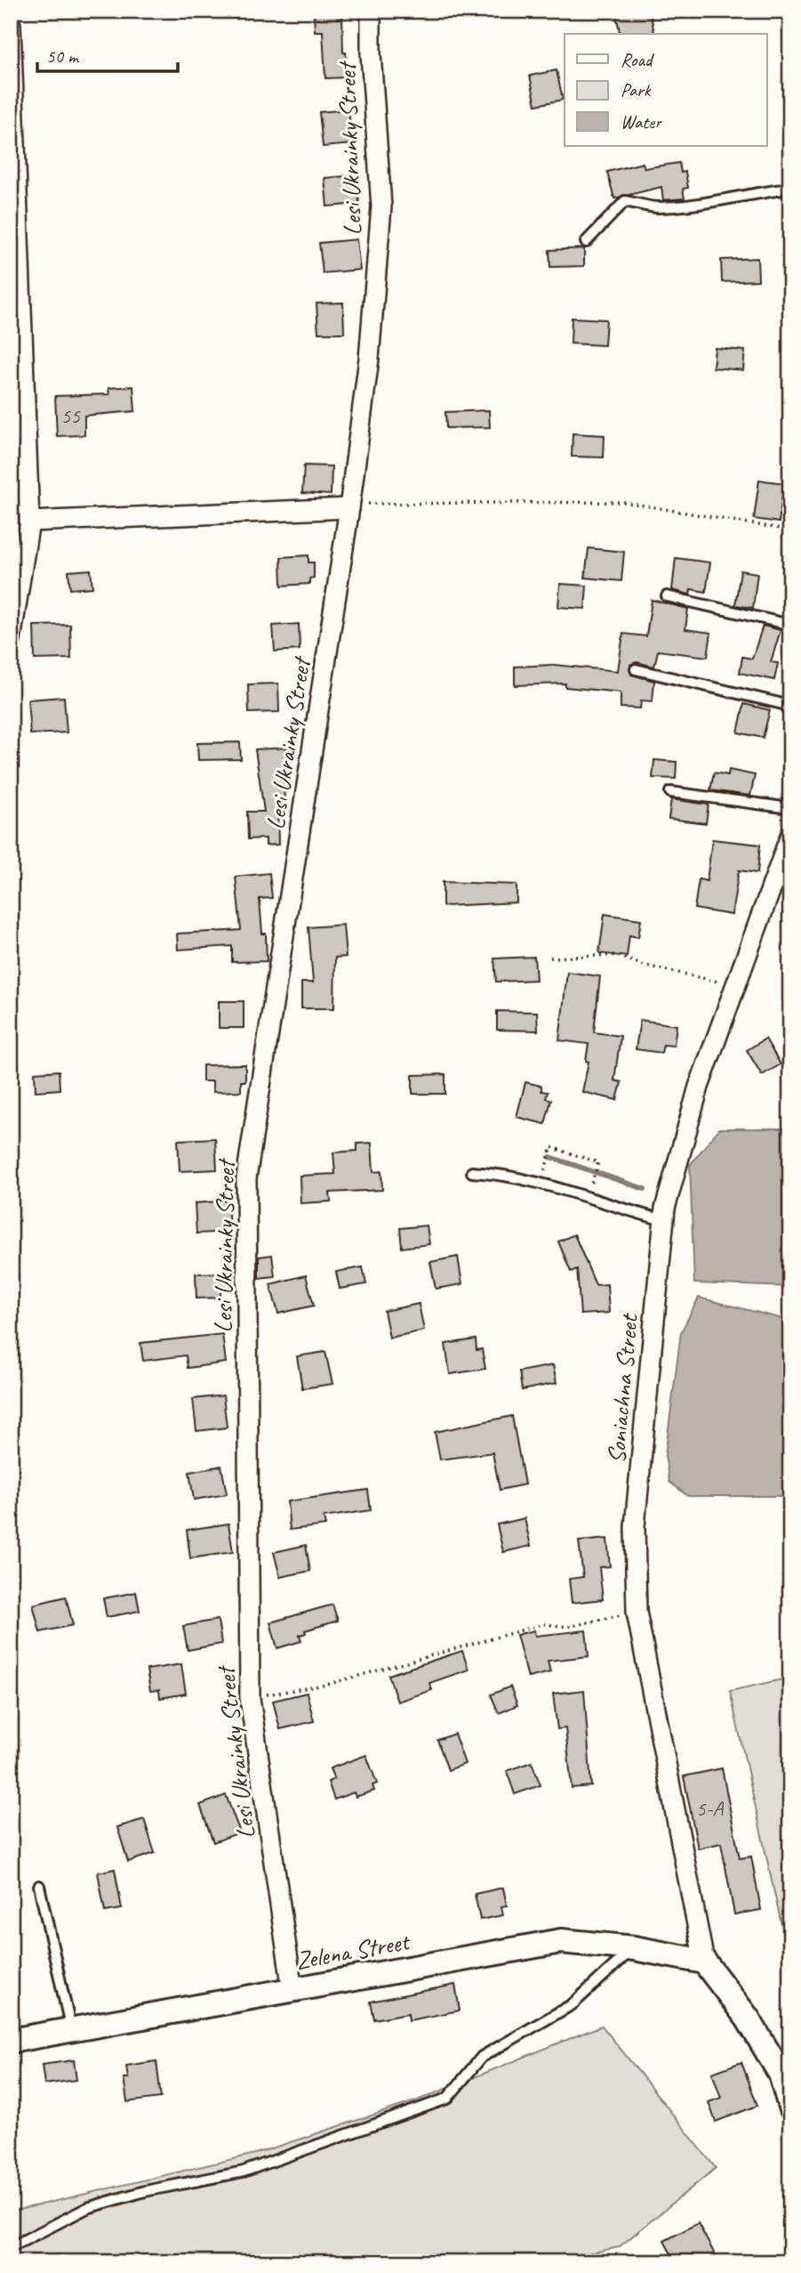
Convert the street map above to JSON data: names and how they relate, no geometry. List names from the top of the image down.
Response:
{
  "streets": {
    "street": ["Lesi Ukrainky Street", "Soniachna Street", "Zelena Street"]
  },
  "crossings": [
    ["Lesi Ukrainky Street", "Zelena Street"],
    ["Soniachna Street", "Zelena Street"]
  ],
  "house_numbers": ["55", "5-А"],
  "legend": ["Road", "Park", "Water"],
  "scale_bar": "50 m"
}
